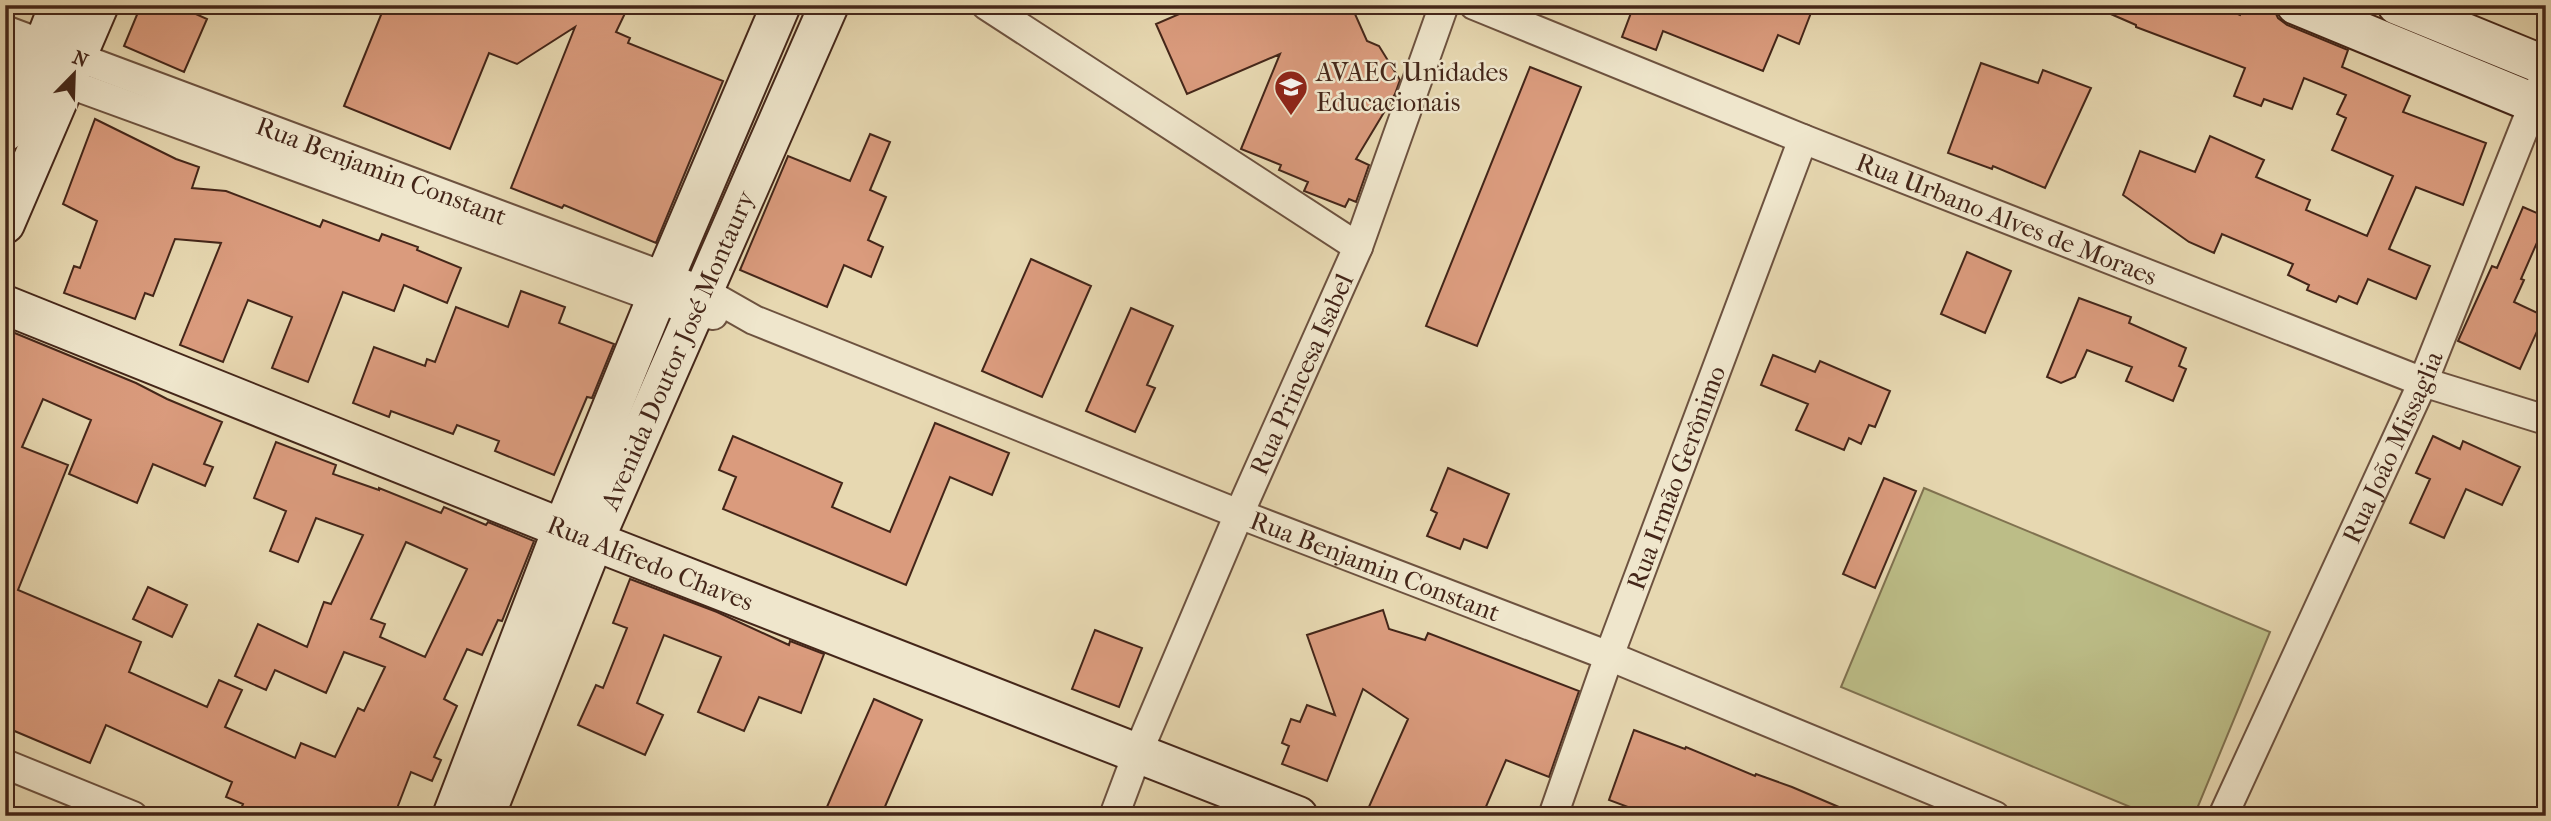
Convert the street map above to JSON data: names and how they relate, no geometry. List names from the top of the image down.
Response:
{
  "streets": {
    "street": [
      "Rua Benjamin Constant",
      "Rua Urbano Alves de Moraes",
      "Avenida Doutor José Montaury",
      "Rua Princesa Isabel",
      "Rua João Missaglia",
      "Rua Irmão Gerônimo",
      "Rua Alfredo Chaves"
    ]
  },
  "crossings": [
    ["Rua Benjamin Constant", "Avenida Doutor José Montaury"],
    ["Rua Benjamin Constant", "Rua Princesa Isabel"],
    ["Rua Benjamin Constant", "Rua Irmão Gerônimo"],
    ["Rua Urbano Alves de Moraes", "Rua João Missaglia"],
    ["Rua Urbano Alves de Moraes", "Rua Irmão Gerônimo"],
    ["Avenida Doutor José Montaury", "Rua Alfredo Chaves"],
    ["Rua Princesa Isabel", "Rua Alfredo Chaves"]
  ],
  "places": {
    "school or university": ["AVAEC Unidades Educacionais"]
  },
  "north": "top right"
}
